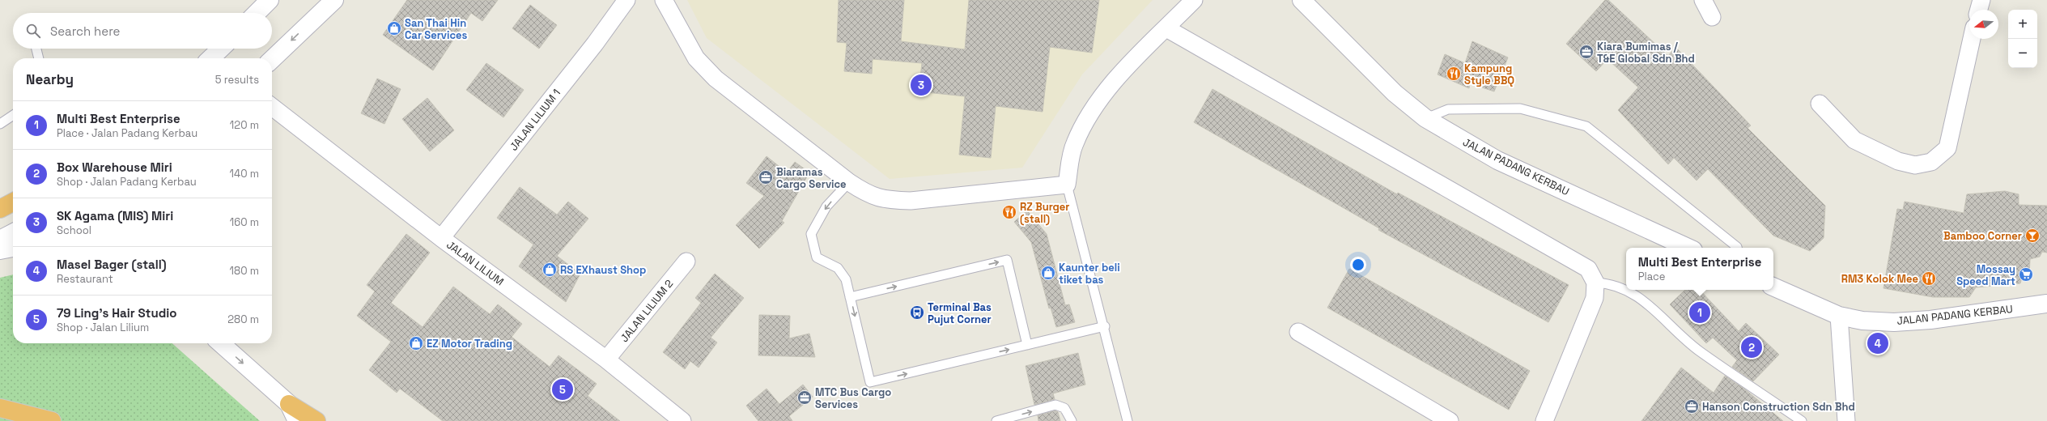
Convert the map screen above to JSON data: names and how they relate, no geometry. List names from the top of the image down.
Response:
{
  "streets": {
    "street": [
      "JALAN LILIUM 1",
      "JALAN PADANG KERBAU",
      "JALAN LILIUM",
      "JALAN LILIUM 2"
    ]
  },
  "crossings": [
    ["JALAN LILIUM 1", "JALAN LILIUM"],
    ["JALAN LILIUM", "JALAN LILIUM 2"]
  ],
  "places": {
    "shop": [
      "San Thai Hin Car Services",
      "RS EXhaust Shop",
      "Kaunter beli tiket bas",
      "EZ Motor Trading"
    ],
    "office": [
      "Kiara Bumimas / T&E Global Sdn Bhd",
      "Biaramas Cargo Service",
      "MTC Bus Cargo Services",
      "Hanson Construction Sdn Bhd"
    ],
    "restaurant": ["Kampung Style BBQ", "RZ Burger (stall)", "RM3 Kolok Mee"],
    "bar": ["Bamboo Corner"],
    "supermarket": ["Mossay Speed Mart"],
    "bus stop": ["Terminal Bas Pujut Corner"]
  },
  "north": "left",
  "page": {
    "map_buttons": ["+", "−"],
    "search": "Search here",
    "heading": ["Nearby", "5 results"],
    "pins": [
      "3",
      "1",
      "4",
      "2",
      "5"
    ],
    "list": [
      {
        "mark": "1",
        "name": "Multi Best Enterprise",
        "note": "Place · Jalan Padang Kerbau",
        "value": "120 m"
      },
      {
        "mark": "2",
        "name": "Box Warehouse Miri",
        "note": "Shop · Jalan Padang Kerbau",
        "value": "140 m"
      },
      {
        "mark": "3",
        "name": "SK Agama (MIS) Miri",
        "note": "School",
        "value": "160 m"
      },
      {
        "mark": "4",
        "name": "Masel Bager (stall)",
        "note": "Restaurant",
        "value": "180 m"
      },
      {
        "mark": "5",
        "name": "79 Ling’s Hair Studio",
        "note": "Shop · Jalan Lilium",
        "value": "280 m"
      }
    ],
    "popup": ["Multi Best Enterprise", "Place"]
  }
}
